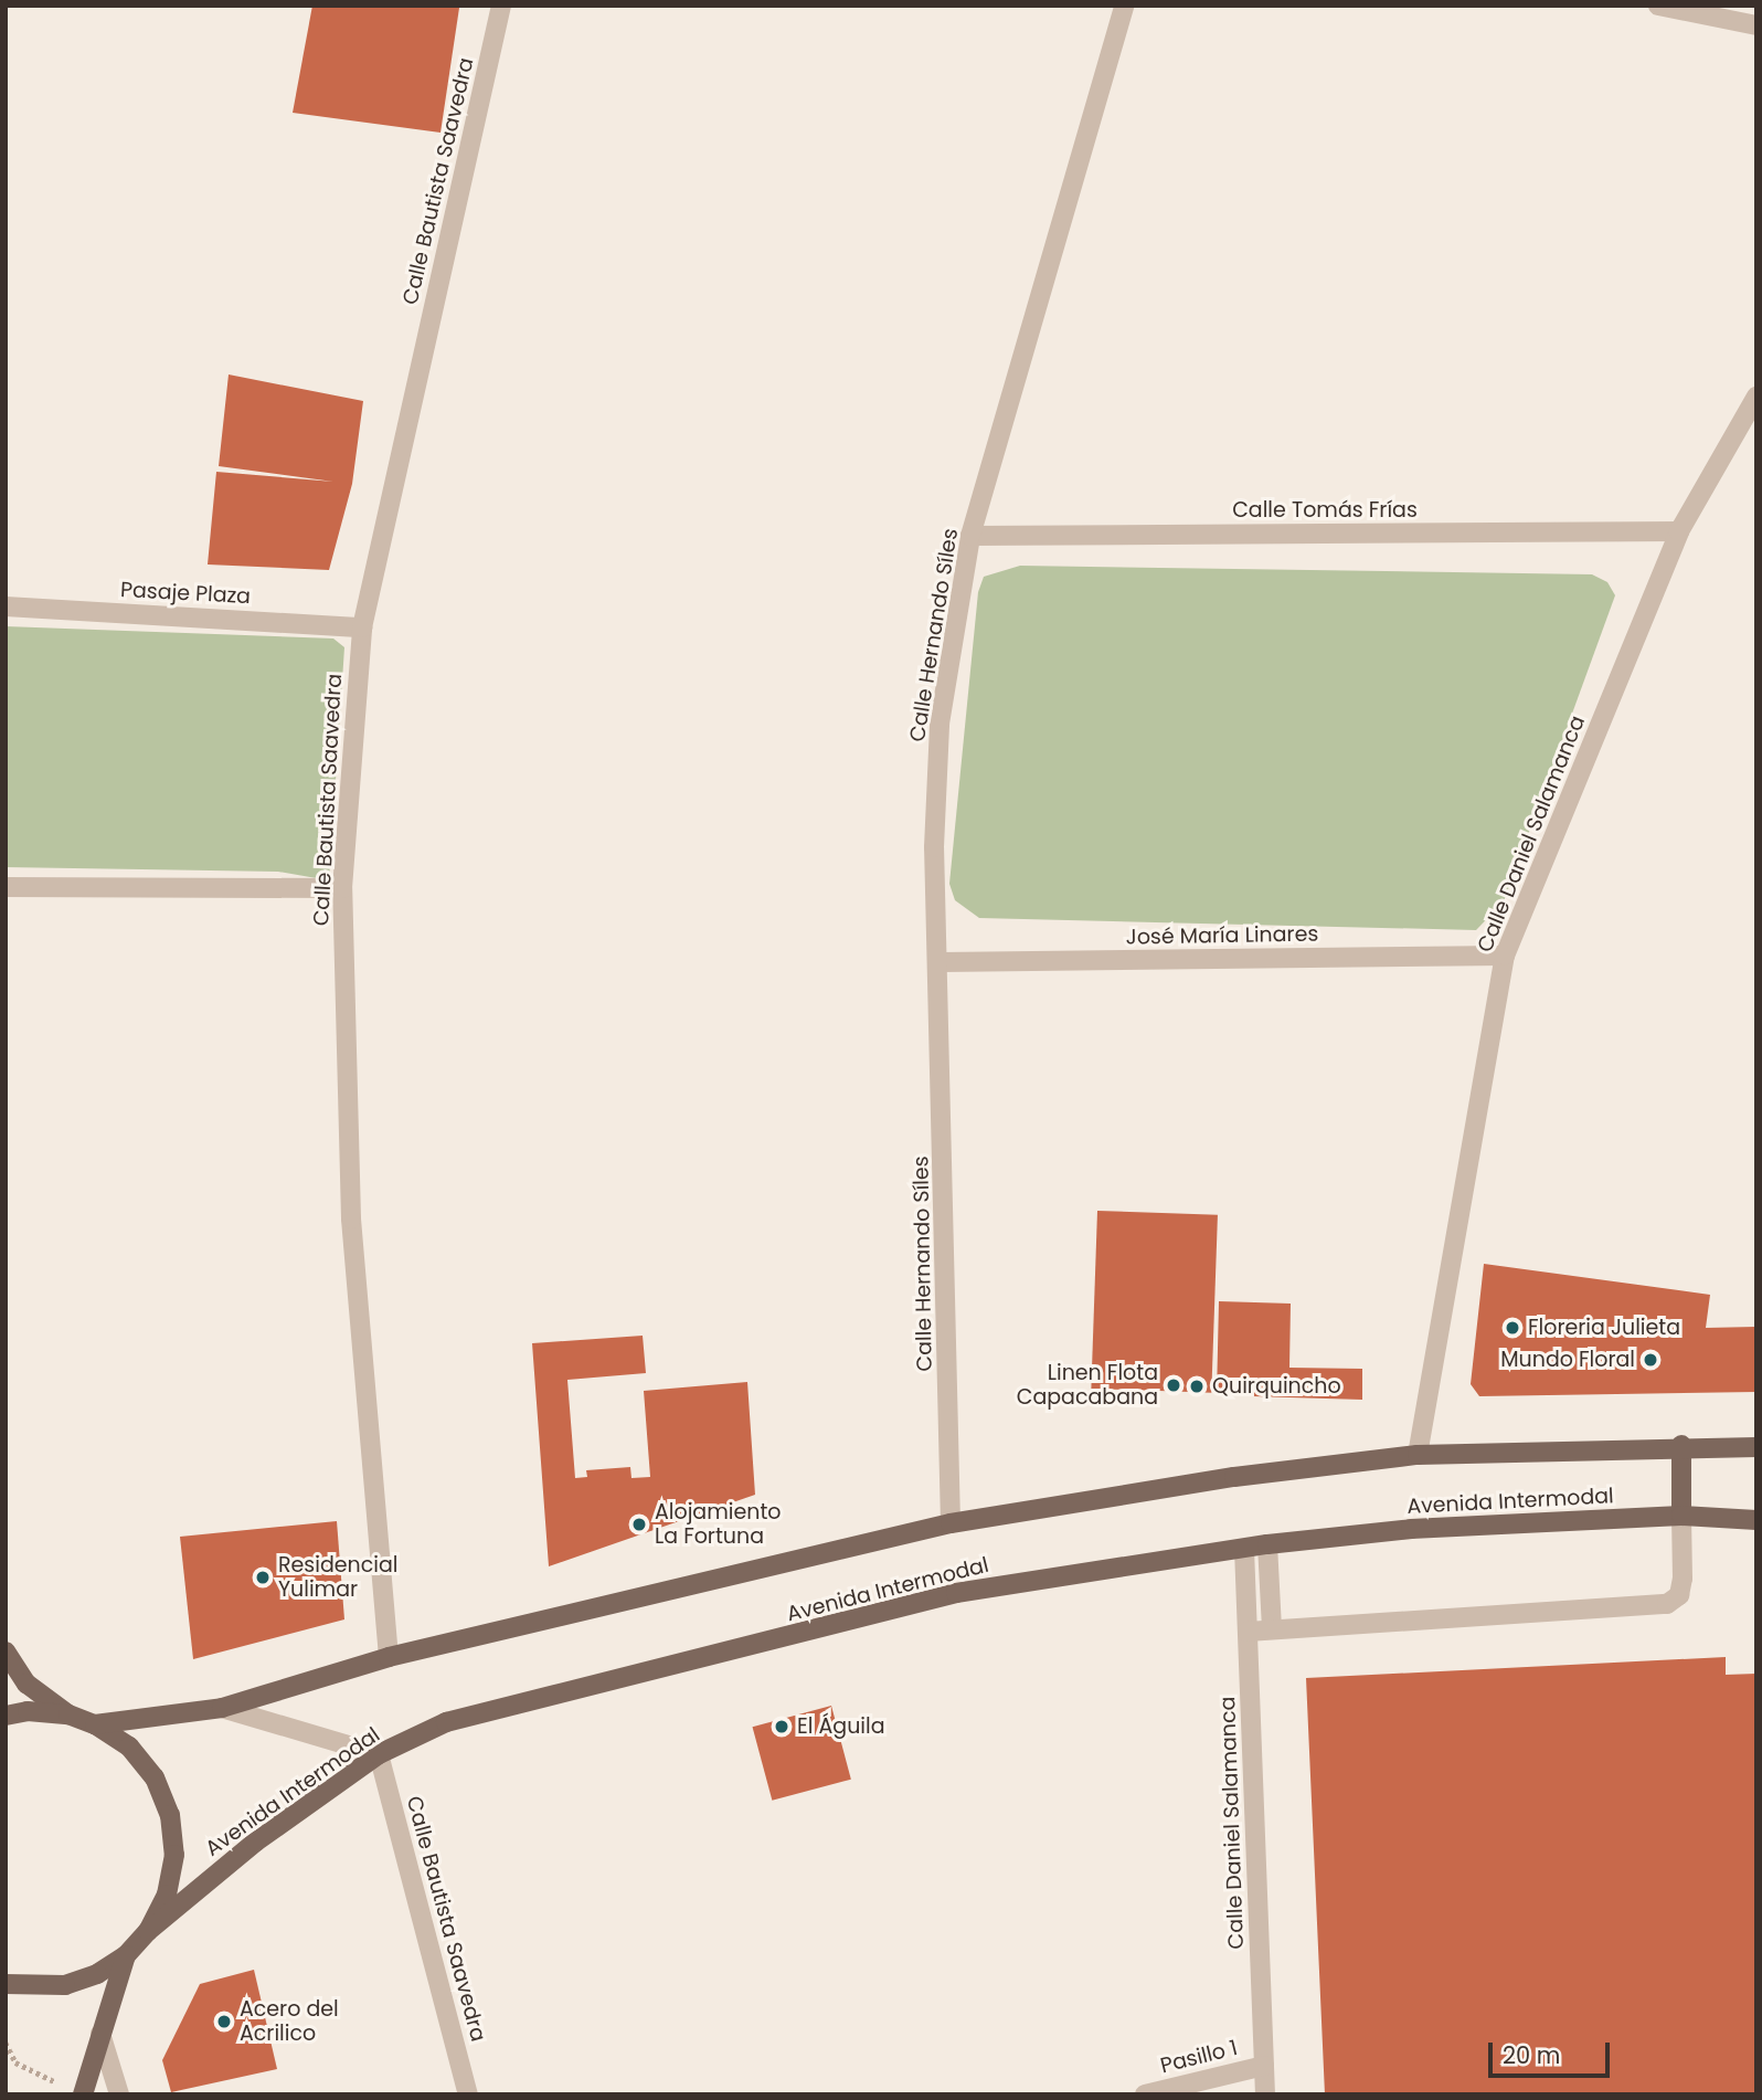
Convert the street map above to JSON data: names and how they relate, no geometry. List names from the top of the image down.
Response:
{
  "streets": {
    "main road": ["Avenida Intermodal"],
    "street": [
      "Calle Bautista Saavedra",
      "Calle Tomás Frías",
      "Pasaje Plaza",
      "Calle Hernando Síles",
      "Calle Daniel Salamanca",
      "José María Linares",
      "Pasillo 1"
    ]
  },
  "crossings": [
    ["Calle Bautista Saavedra", "Pasaje Plaza"],
    ["Calle Bautista Saavedra", "Avenida Intermodal"],
    ["Calle Tomás Frías", "Calle Hernando Síles"],
    ["Calle Tomás Frías", "Calle Daniel Salamanca"],
    ["Calle Hernando Síles", "José María Linares"],
    ["Calle Daniel Salamanca", "José María Linares"],
    ["Calle Daniel Salamanca", "Avenida Intermodal"],
    ["Calle Daniel Salamanca", "Pasillo 1"]
  ],
  "places": [
    "Floreria Julieta",
    "Mundo Floral",
    "Linen Flota Capacabana",
    "Quirquincho",
    "Alojamiento La Fortuna",
    "Residencial Yulimar",
    "El Águila",
    "Acero del Acrilico"
  ],
  "scale_bar": "20 m"
}
